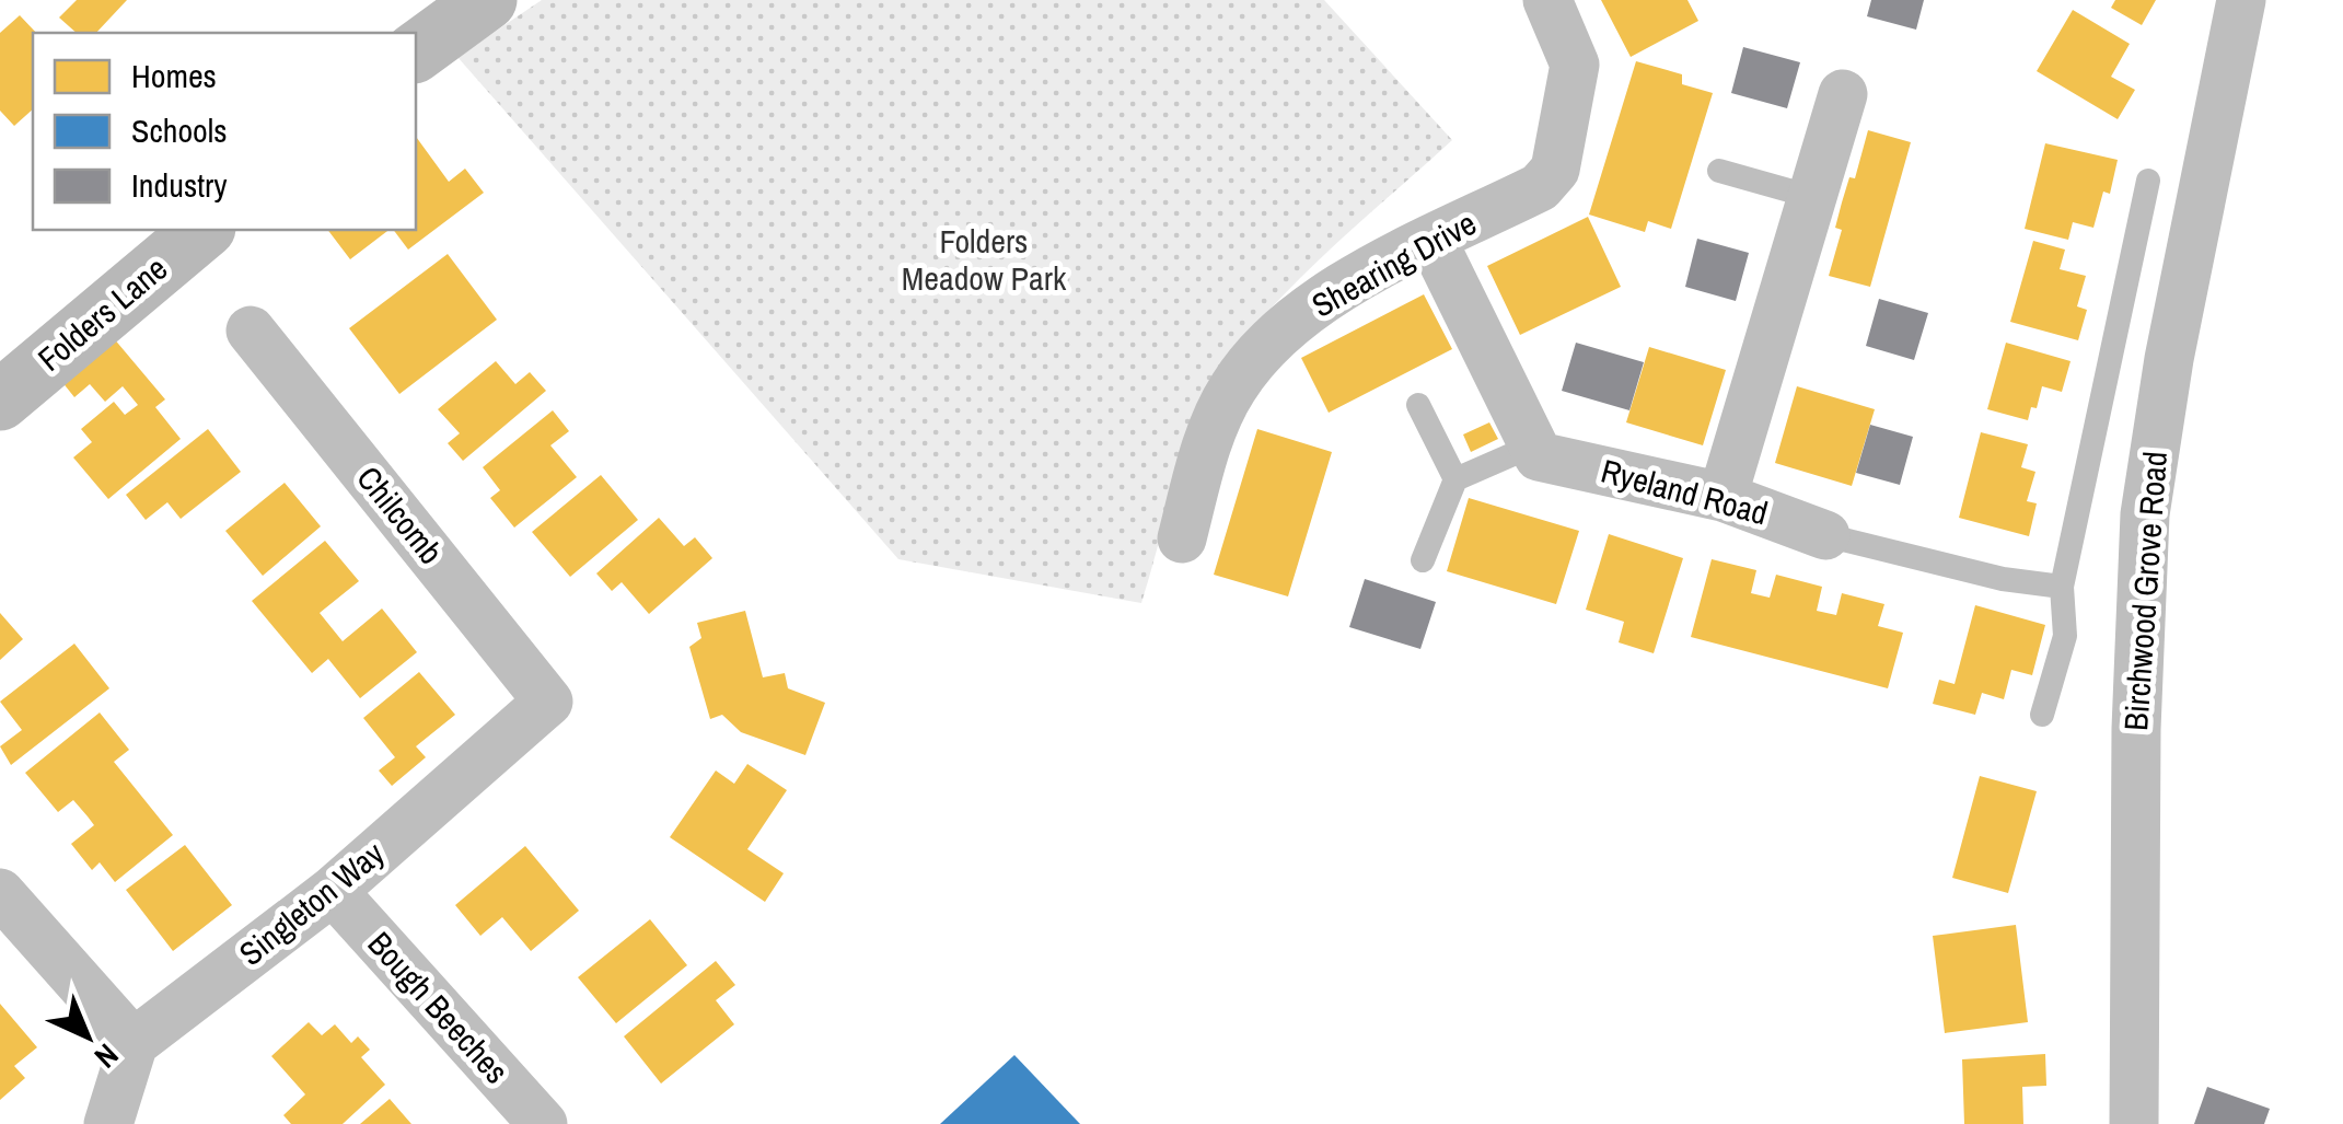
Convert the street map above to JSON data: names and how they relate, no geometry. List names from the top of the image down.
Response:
{
  "streets": {
    "main road": ["Folders Lane"],
    "street": [
      "Shearing Drive",
      "Ryeland Road",
      "Chilcomb",
      "Birchwood Grove Road",
      "Singleton Way",
      "Bough Beeches"
    ]
  },
  "crossings": [
    ["Chilcomb", "Singleton Way"],
    ["Singleton Way", "Bough Beeches"]
  ],
  "parks": ["Folders Meadow Park"],
  "legend": ["Homes", "Schools", "Industry"],
  "north": "bottom right"
}
